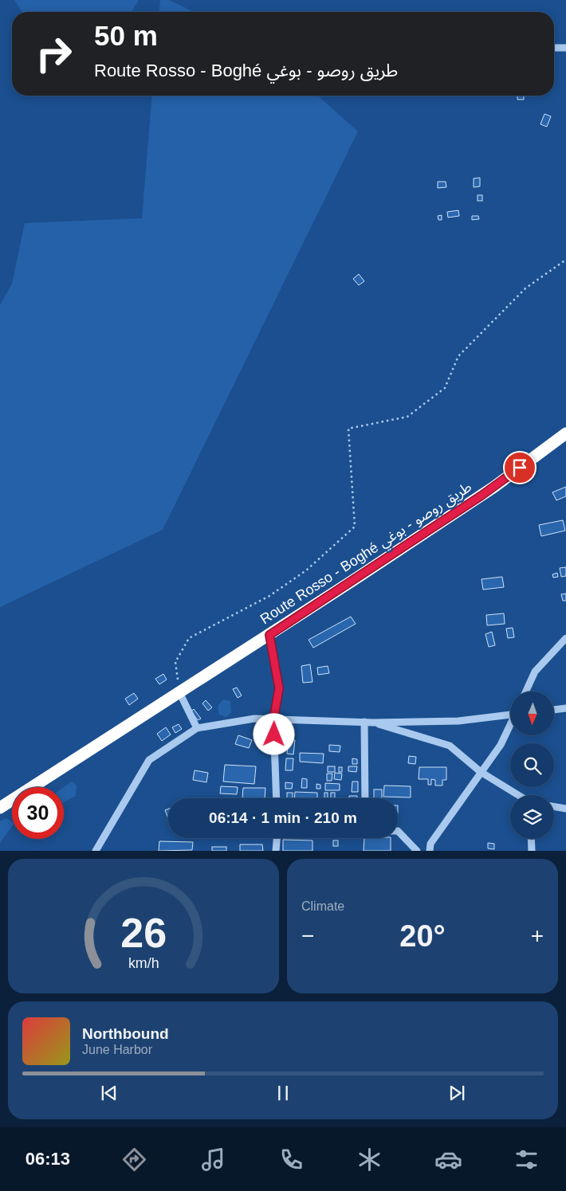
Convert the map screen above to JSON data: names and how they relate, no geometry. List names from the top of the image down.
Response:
{
  "streets": {
    "highway": ["Route Rosso - Boghé طريق روصو - بوغي"]
  },
  "north": "bottom",
  "page": {
    "turn": ["50 m", "Route Rosso - Boghé طريق روصو - بوغي"],
    "limit": "30",
    "trip": "06:14 · 1 min · 210 m",
    "tile": "Climate",
    "heat": ["−", "20°", "+"],
    "song": ["Northbound", "June Harbor"],
    "tabs": "06:13",
    "gauge": ["26", "km/h"]
  }
}
